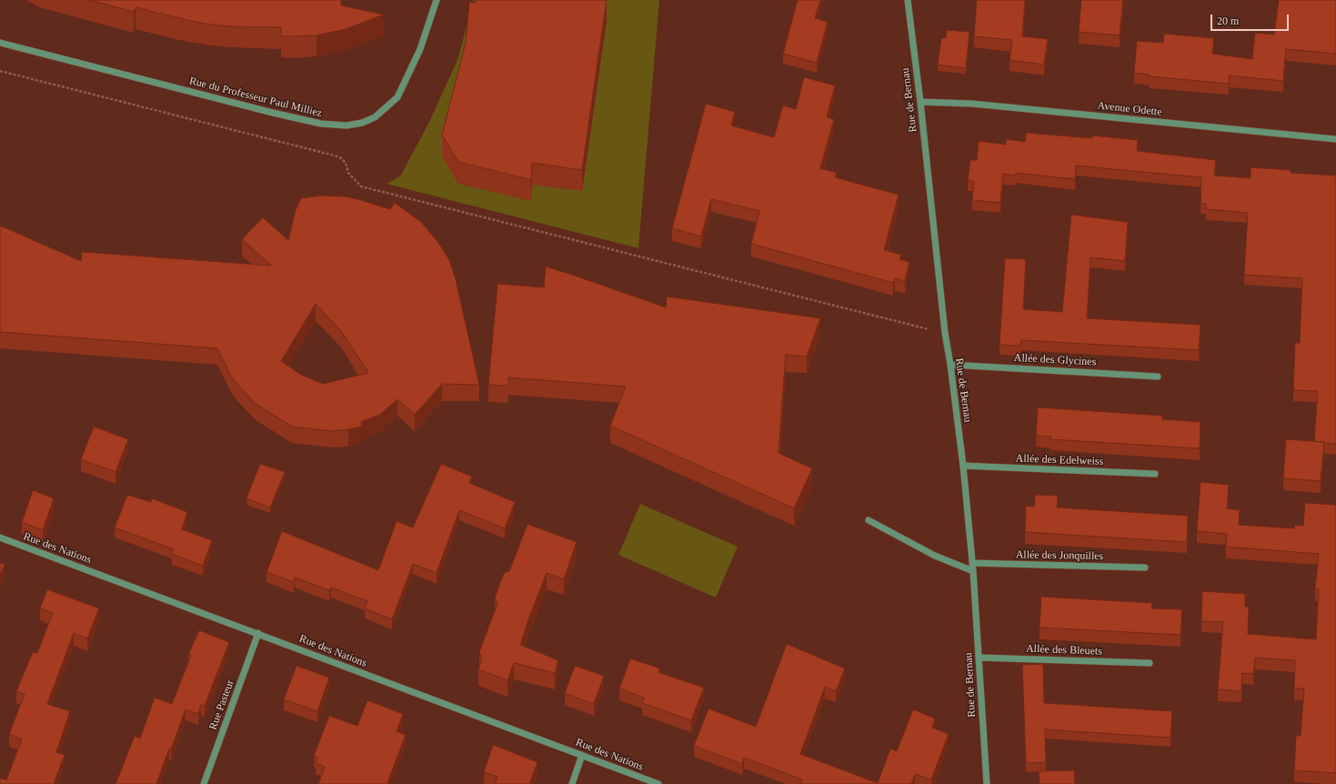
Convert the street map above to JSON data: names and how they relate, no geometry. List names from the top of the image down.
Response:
{
  "streets": {
    "street": [
      "Rue du Professeur Paul Milliez",
      "Rue de Bernau",
      "Avenue Odette",
      "Allée des Glycines",
      "Allée des Edelweiss",
      "Rue des Nations",
      "Allée des Jonquilles",
      "Allée des Bleuets",
      "Rue Pasteur"
    ]
  },
  "crossings": [
    ["Rue de Bernau", "Avenue Odette"],
    ["Rue de Bernau", "Allée des Glycines"],
    ["Rue de Bernau", "Allée des Edelweiss"],
    ["Rue de Bernau", "Allée des Jonquilles"],
    ["Rue de Bernau", "Allée des Bleuets"],
    ["Rue des Nations", "Rue Pasteur"]
  ],
  "scale_bar": "20 m"
}
